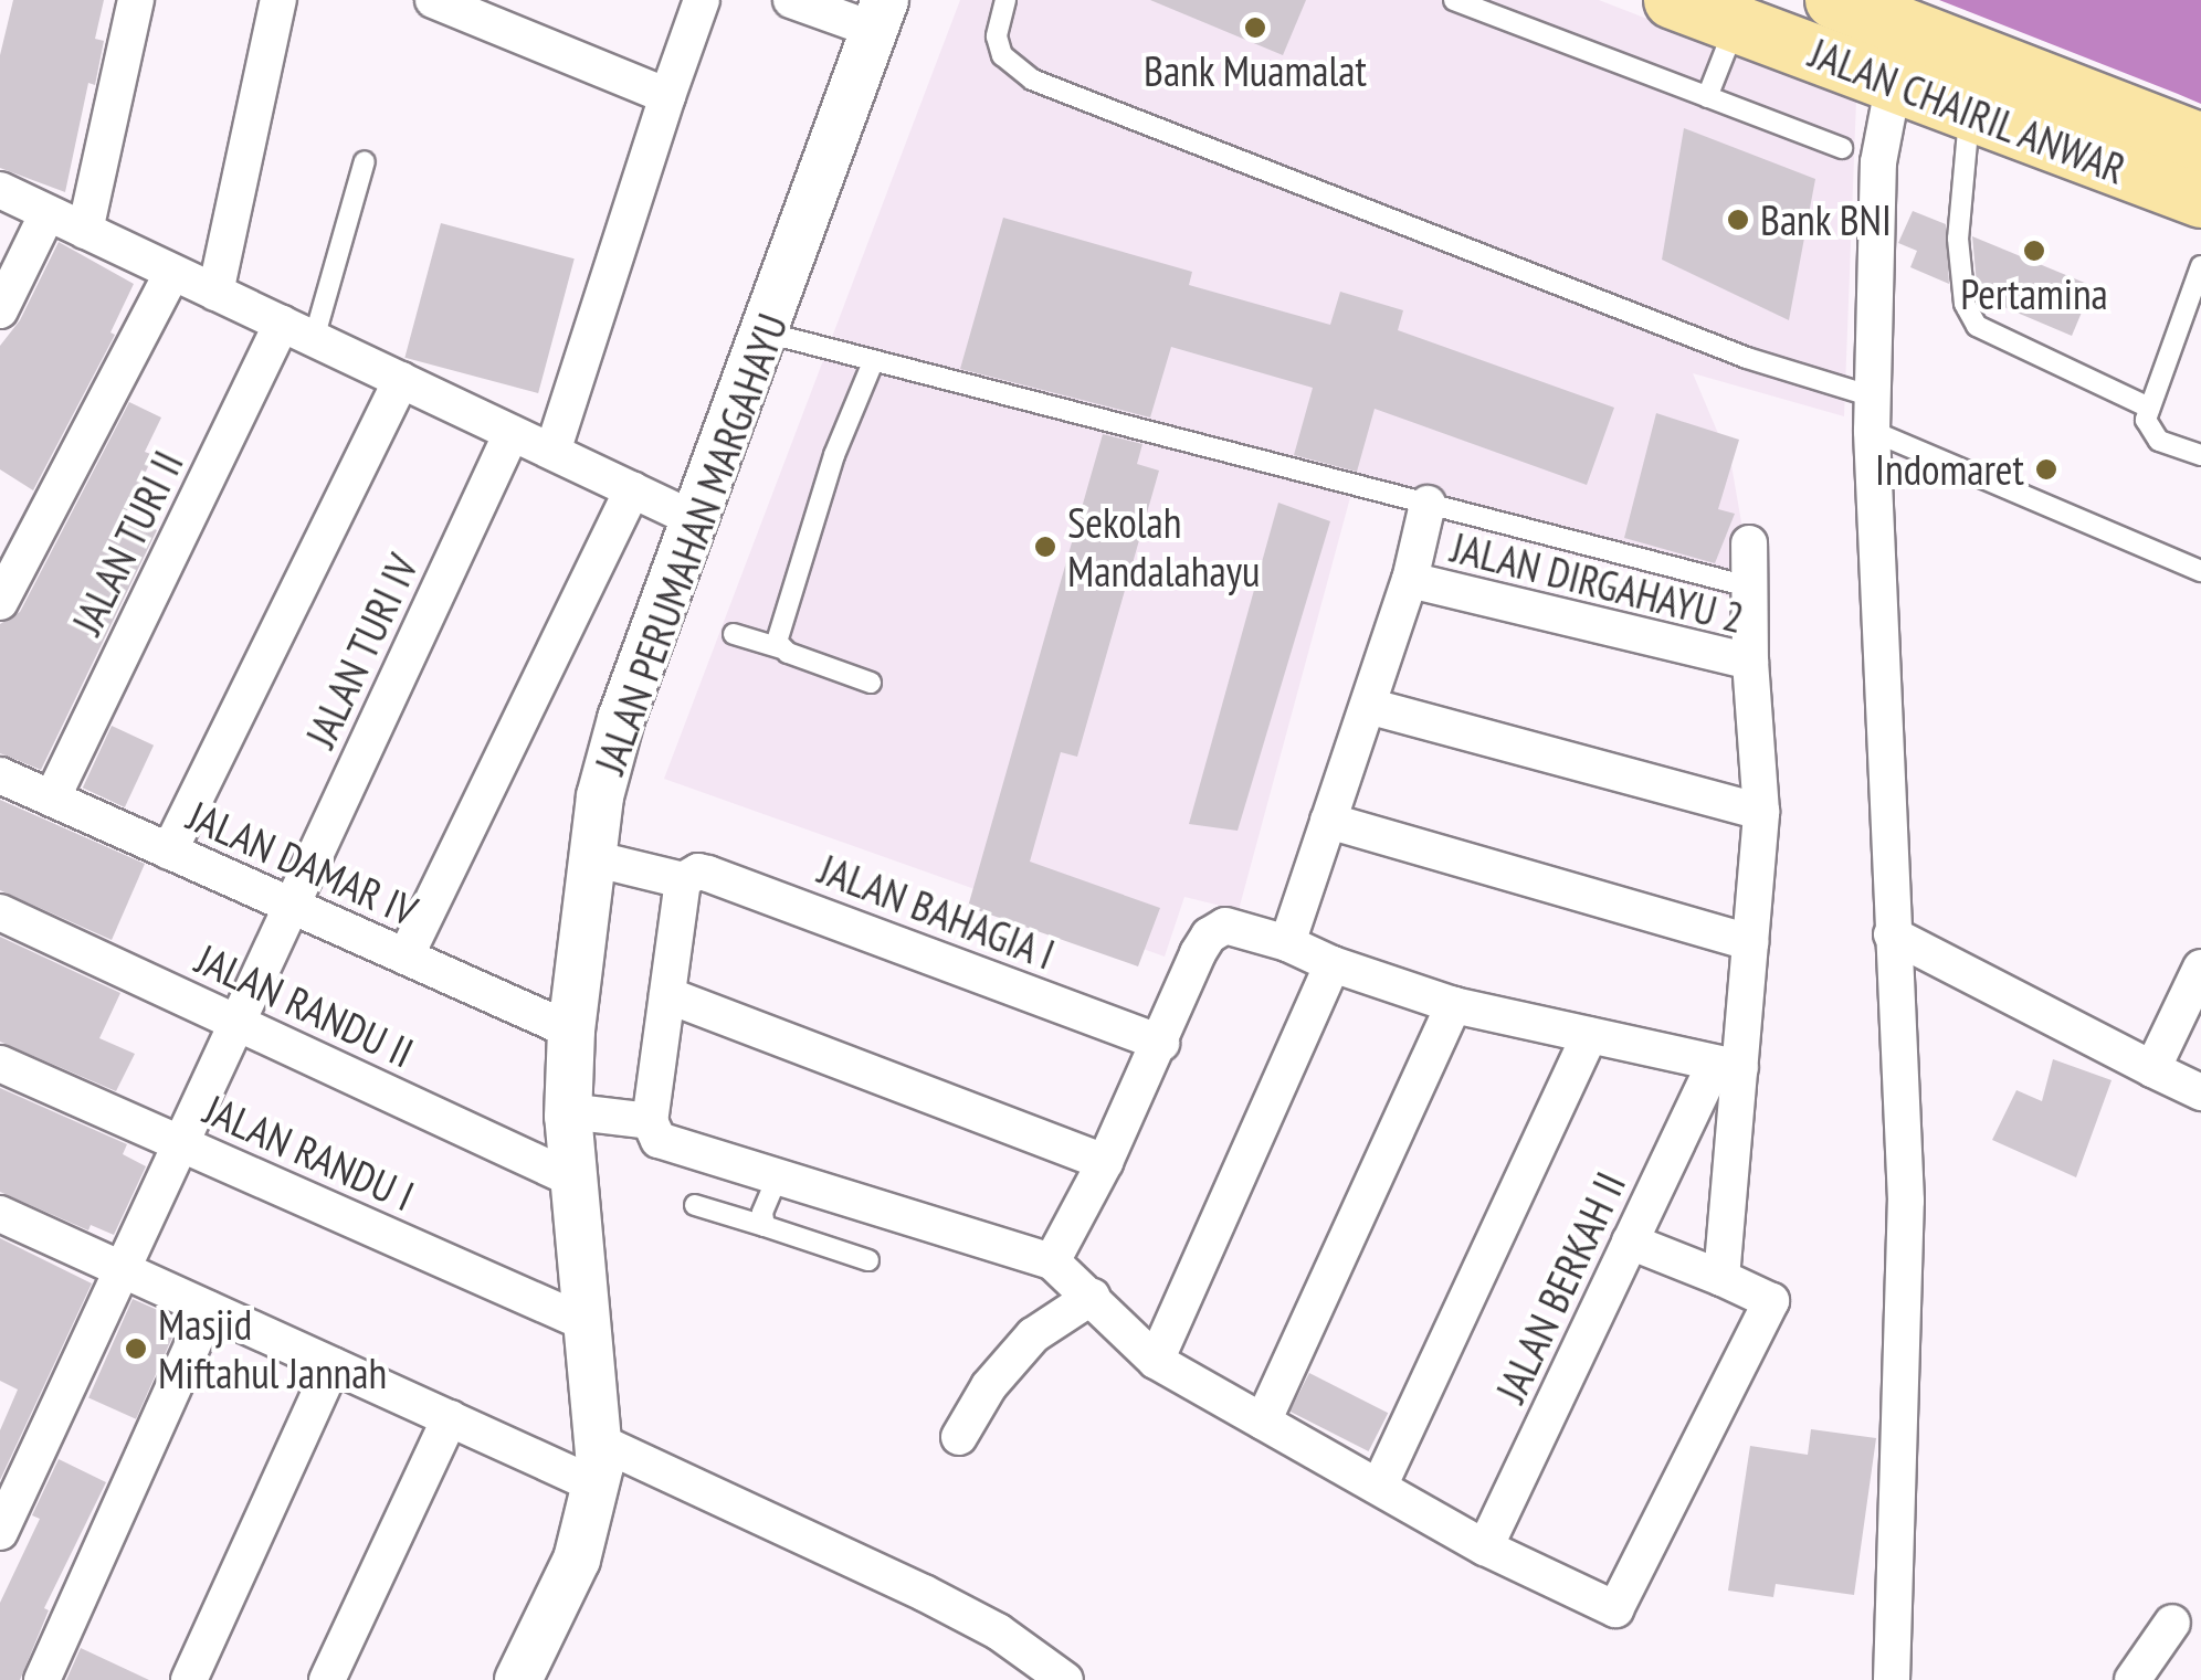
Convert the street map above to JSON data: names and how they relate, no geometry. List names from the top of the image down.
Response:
{
  "streets": {
    "main road": ["JALAN CHAIRIL ANWAR"],
    "street": [
      "JALAN TURI II",
      "JALAN PERUMAHAN MARGAHAYU",
      "JALAN DIRGAHAYU 2",
      "JALAN TURI IV",
      "JALAN DAMAR IV",
      "JALAN BAHAGIA I",
      "JALAN RANDU II",
      "JALAN RANDU I",
      "JALAN BERKAH II"
    ]
  },
  "crossings": [
    ["JALAN TURI II", "JALAN DAMAR IV"],
    ["JALAN PERUMAHAN MARGAHAYU", "JALAN DAMAR IV"],
    ["JALAN PERUMAHAN MARGAHAYU", "JALAN BAHAGIA I"],
    ["JALAN PERUMAHAN MARGAHAYU", "JALAN RANDU II"],
    ["JALAN PERUMAHAN MARGAHAYU", "JALAN RANDU I"],
    ["JALAN DIRGAHAYU 2", "JALAN BERKAH II"],
    ["JALAN TURI IV", "JALAN DAMAR IV"],
    ["JALAN TURI IV", "JALAN RANDU II"],
    ["JALAN TURI IV", "JALAN RANDU I"]
  ],
  "places": [
    "Bank Muamalat",
    "Bank BNI",
    "Pertamina",
    "Indomaret",
    "Sekolah Mandalahayu",
    "Masjid Miftahul Jannah"
  ]
}
